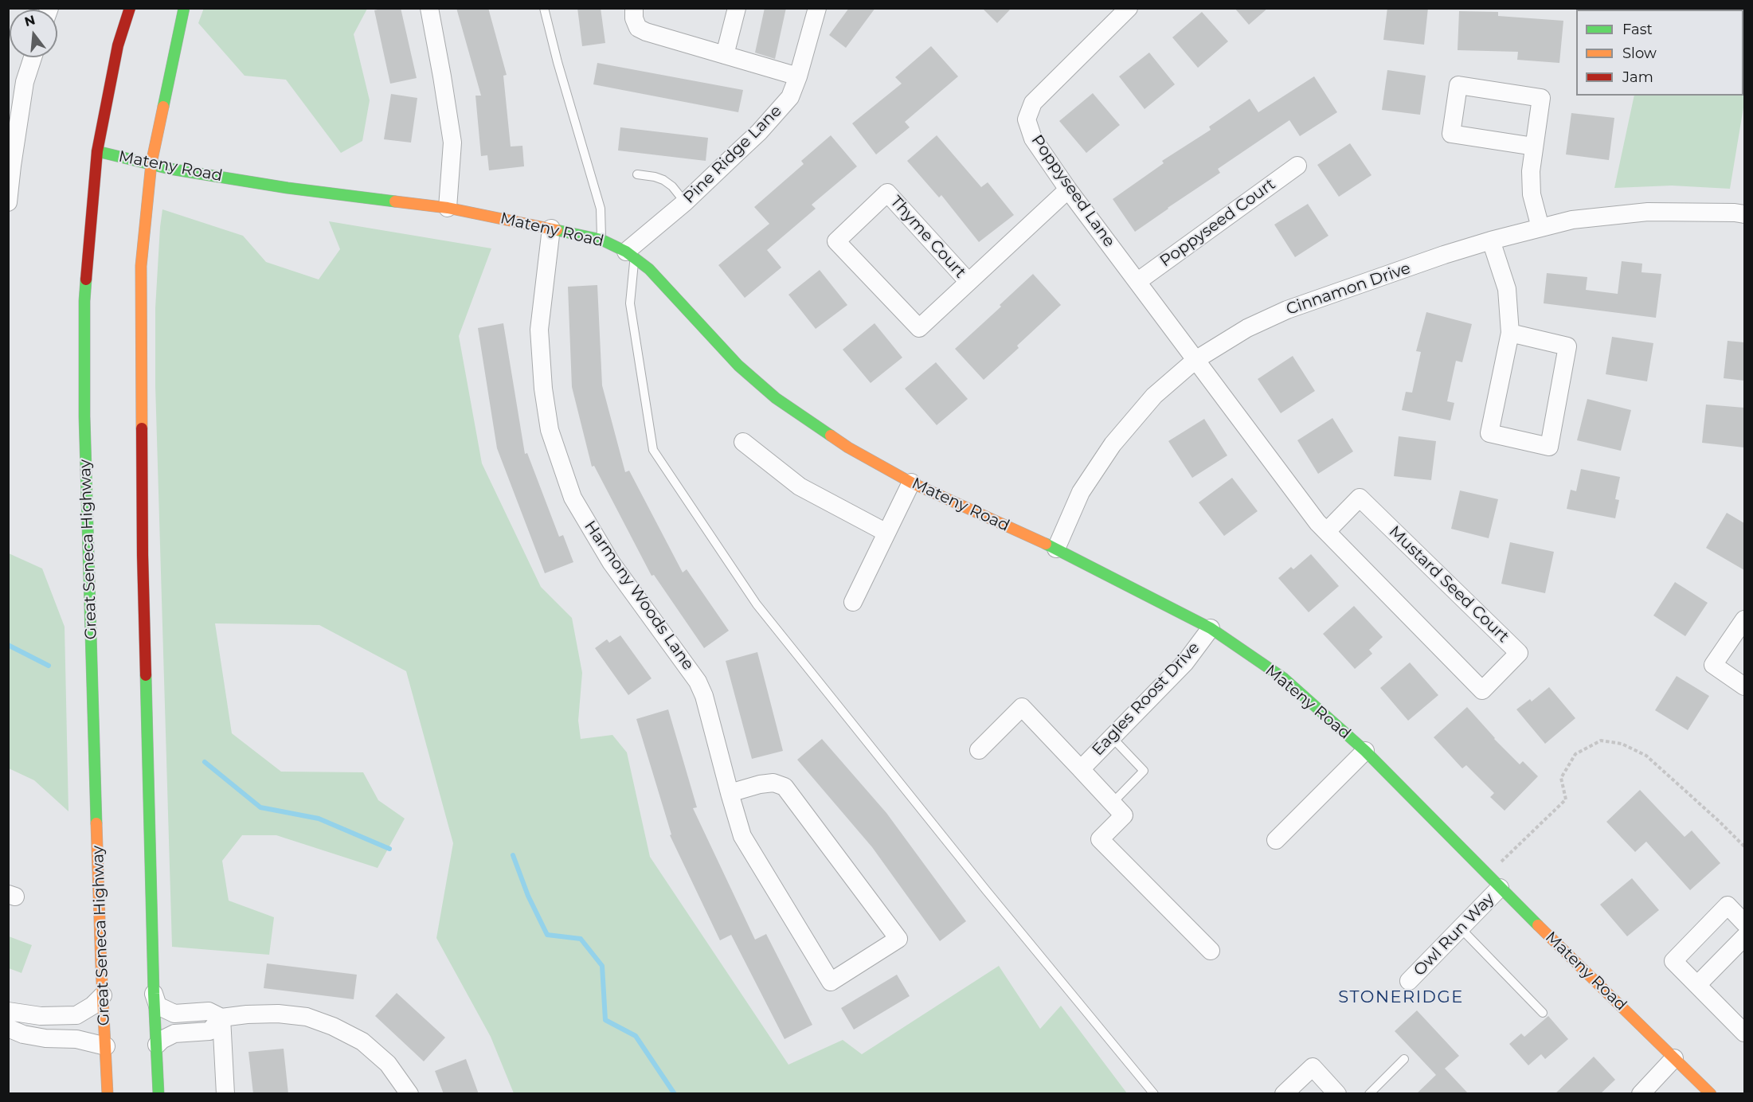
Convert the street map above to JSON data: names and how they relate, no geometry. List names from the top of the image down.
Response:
{
  "streets": {
    "main road": ["Mateny Road", "Great Seneca Highway"],
    "street": [
      "Pine Ridge Lane",
      "Poppyseed Lane",
      "Poppyseed Court",
      "Thyme Court",
      "Cinnamon Drive",
      "Mustard Seed Court",
      "Harmony Woods Lane",
      "Eagles Roost Drive",
      "Owl Run Way"
    ]
  },
  "crossings": [
    ["Pine Ridge Lane", "Mateny Road"],
    ["Mateny Road", "Cinnamon Drive"],
    ["Mateny Road", "Great Seneca Highway"],
    ["Mateny Road", "Harmony Woods Lane"],
    ["Mateny Road", "Eagles Roost Drive"],
    ["Mateny Road", "Owl Run Way"],
    ["Poppyseed Lane", "Poppyseed Court"],
    ["Poppyseed Lane", "Thyme Court"],
    ["Poppyseed Lane", "Cinnamon Drive"],
    ["Poppyseed Lane", "Mustard Seed Court"],
    ["Cinnamon Drive", "Mustard Seed Court"]
  ],
  "districts": ["STONERIDGE"],
  "legend": ["Fast", "Slow", "Jam"],
  "north": "top"
}
